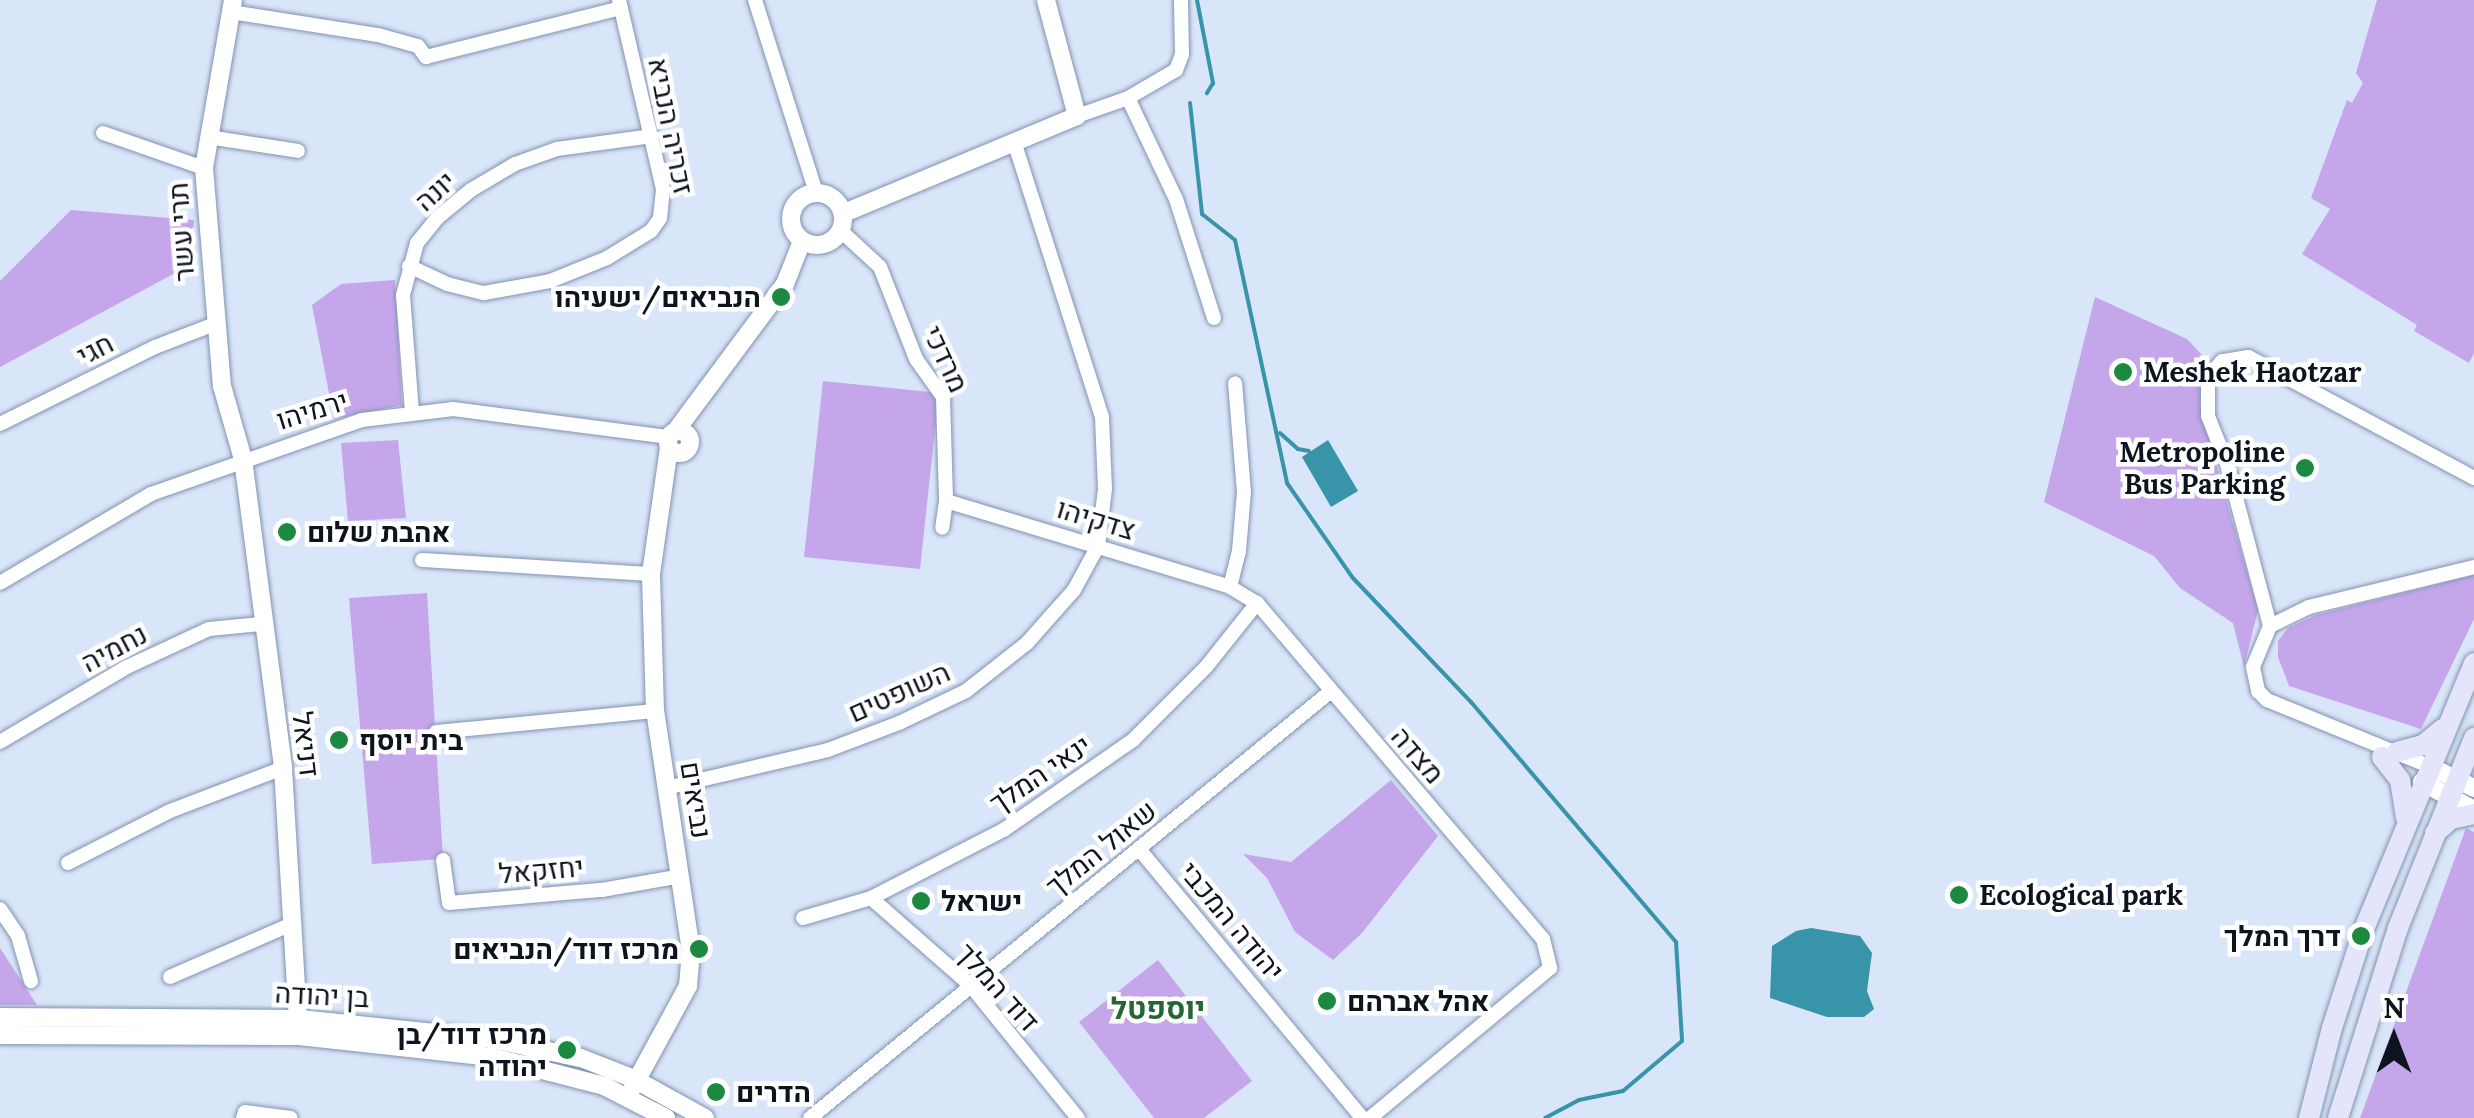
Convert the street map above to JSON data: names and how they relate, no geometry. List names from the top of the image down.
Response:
{
  "streets": {
    "street": [
      "זכריה הנביא",
      "יונה",
      "תרי עשר",
      "חגי",
      "מרדכי",
      "ירמיהו",
      "צדקיהו",
      "נחמיה",
      "השופטים",
      "דניאל",
      "מצדה",
      "ינאי המלך",
      "נביאים",
      "שאול המלך",
      "יחזקאל",
      "יהודה המכבי",
      "דוד המלך",
      "בן יהודה"
    ]
  },
  "crossings": [
    ["זכריה הנביא", "יונה"],
    ["יונה", "ירמיהו"],
    ["תרי עשר", "חגי"],
    ["תרי עשר", "ירמיהו"],
    ["תרי עשר", "דניאל"],
    ["מרדכי", "צדקיהו"],
    ["מרדכי", "נביאים"],
    ["ירמיהו", "דניאל"],
    ["ירמיהו", "נביאים"],
    ["צדקיהו", "השופטים"],
    ["צדקיהו", "מצדה"],
    ["נחמיה", "דניאל"],
    ["השופטים", "נביאים"],
    ["דניאל", "בן יהודה"],
    ["מצדה", "ינאי המלך"],
    ["מצדה", "שאול המלך"],
    ["ינאי המלך", "דוד המלך"],
    ["נביאים", "יחזקאל"],
    ["נביאים", "בן יהודה"],
    ["שאול המלך", "יהודה המכבי"],
    ["שאול המלך", "דוד המלך"]
  ],
  "districts": ["יוספטל"],
  "places": [
    "הנביאים/ישעיהו",
    "Meshek Haotzar",
    "Metropoline Bus Parking",
    "אהבת שלום",
    "בית יוסף",
    "Ecological park",
    "ישראל",
    "דרך המלך",
    "מרכז דוד/הנביאים",
    "אהל אברהם",
    "מרכז דוד/בן יהודה",
    "הדרים"
  ],
  "north": "top"
}
